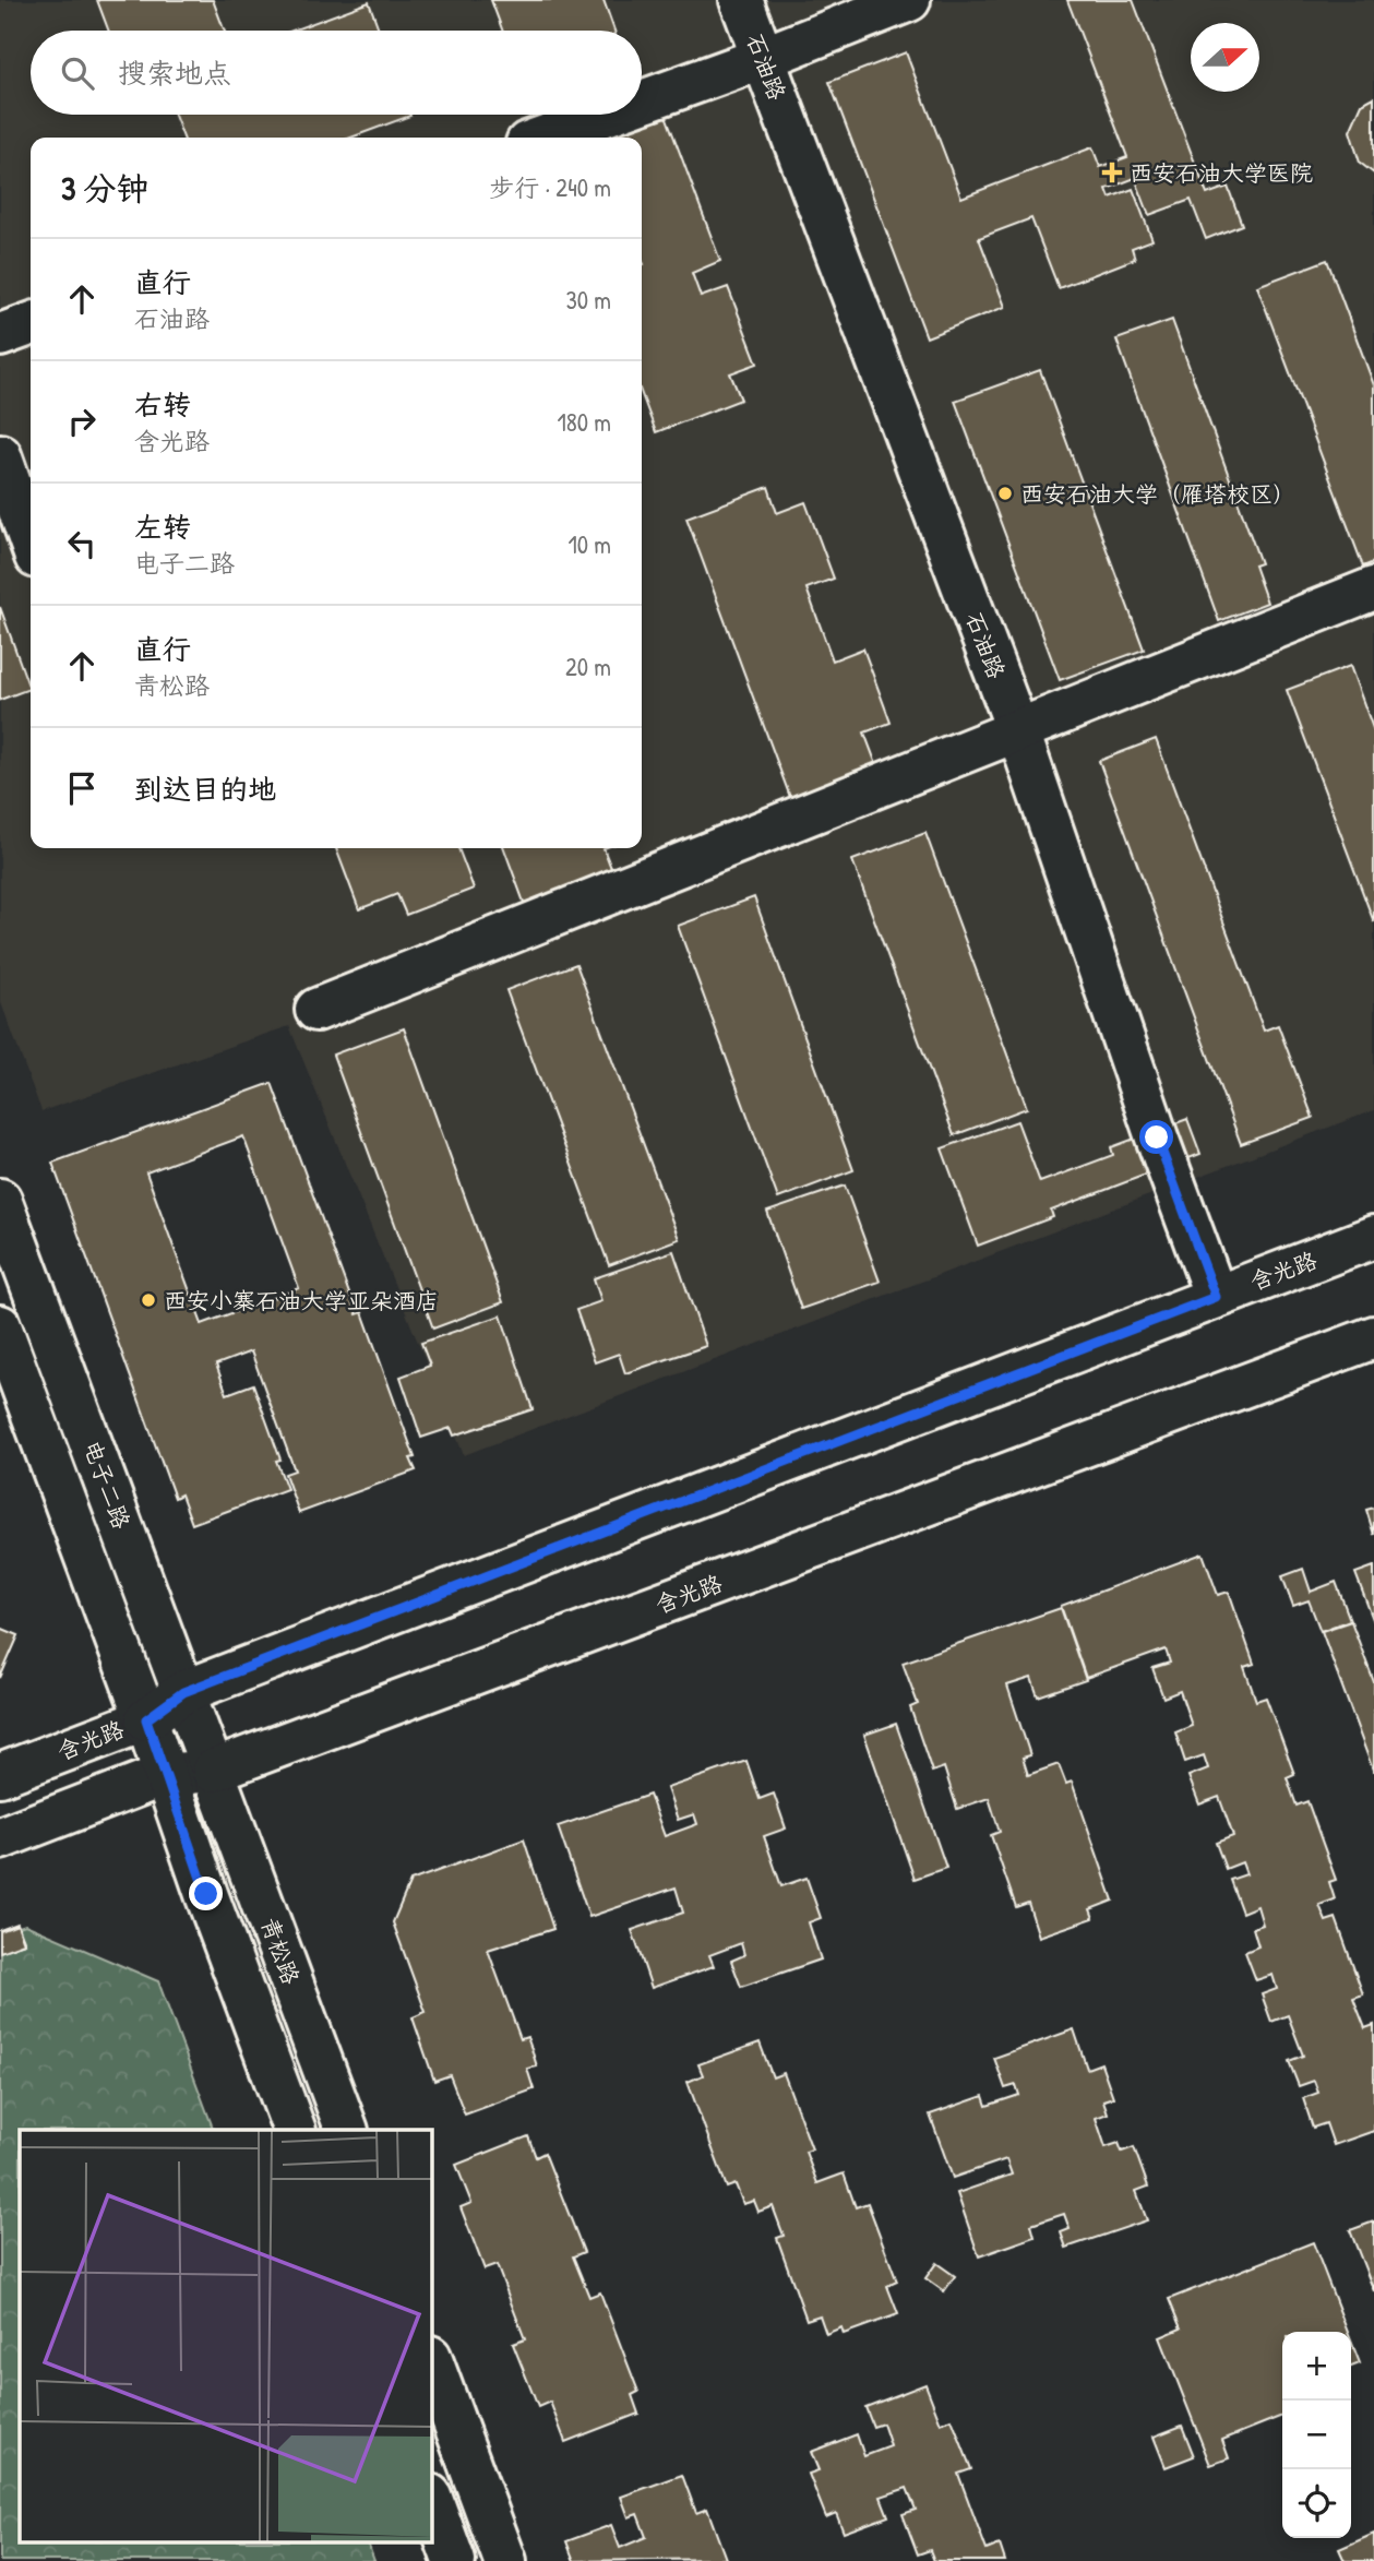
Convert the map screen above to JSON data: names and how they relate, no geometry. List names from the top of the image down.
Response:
{
  "streets": {
    "main road": [
      "石油路",
      "含光路",
      "电子二路",
      "青松路"
    ]
  },
  "crossings": [
    ["石油路", "含光路"],
    ["含光路", "电子二路"],
    ["含光路", "青松路"],
    ["电子二路", "青松路"]
  ],
  "places": {
    "health": ["西安石油大学医院"],
    "other": ["西安石油大学（雁塔校区）", "西安小寨石油大学亚朵酒店"]
  },
  "north": "right",
  "page": {
    "search": "搜索地点",
    "heading": ["3 分钟", "步行 · 240 m"],
    "list": [
      ["直行", "石油路", "30 m"],
      ["右转", "含光路", "180 m"],
      ["左转", "电子二路", "10 m"],
      ["直行", "青松路", "20 m"],
      "到达目的地"
    ],
    "map_buttons": ["+", "−"]
  }
}
